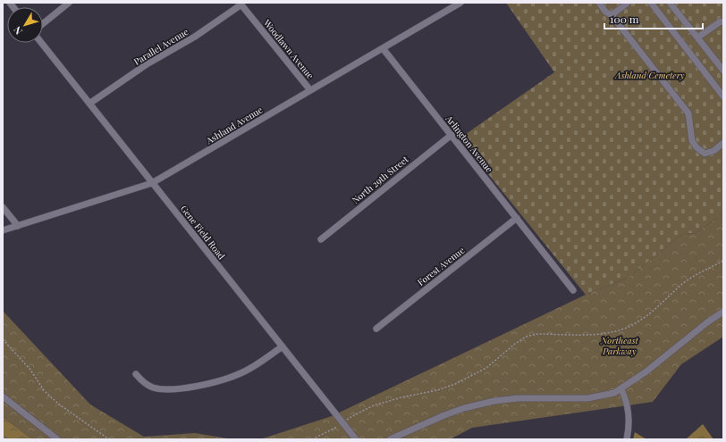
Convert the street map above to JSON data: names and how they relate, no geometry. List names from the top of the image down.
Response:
{
  "streets": {
    "street": [
      "Parallel Avenue",
      "Woodlawn Avenue",
      "Ashland Avenue",
      "Arlington Avenue",
      "North 29th Street",
      "Gene Field Road",
      "Forest Avenue"
    ]
  },
  "crossings": [
    ["Parallel Avenue", "Woodlawn Avenue"],
    ["Parallel Avenue", "Gene Field Road"],
    ["Woodlawn Avenue", "Ashland Avenue"],
    ["Ashland Avenue", "Arlington Avenue"],
    ["Ashland Avenue", "Gene Field Road"],
    ["Arlington Avenue", "North 29th Street"],
    ["Arlington Avenue", "Forest Avenue"]
  ],
  "parks": ["Ashland Cemetery", "Northeast Parkway"],
  "scale_bar": "100 m",
  "north": "bottom left"
}
